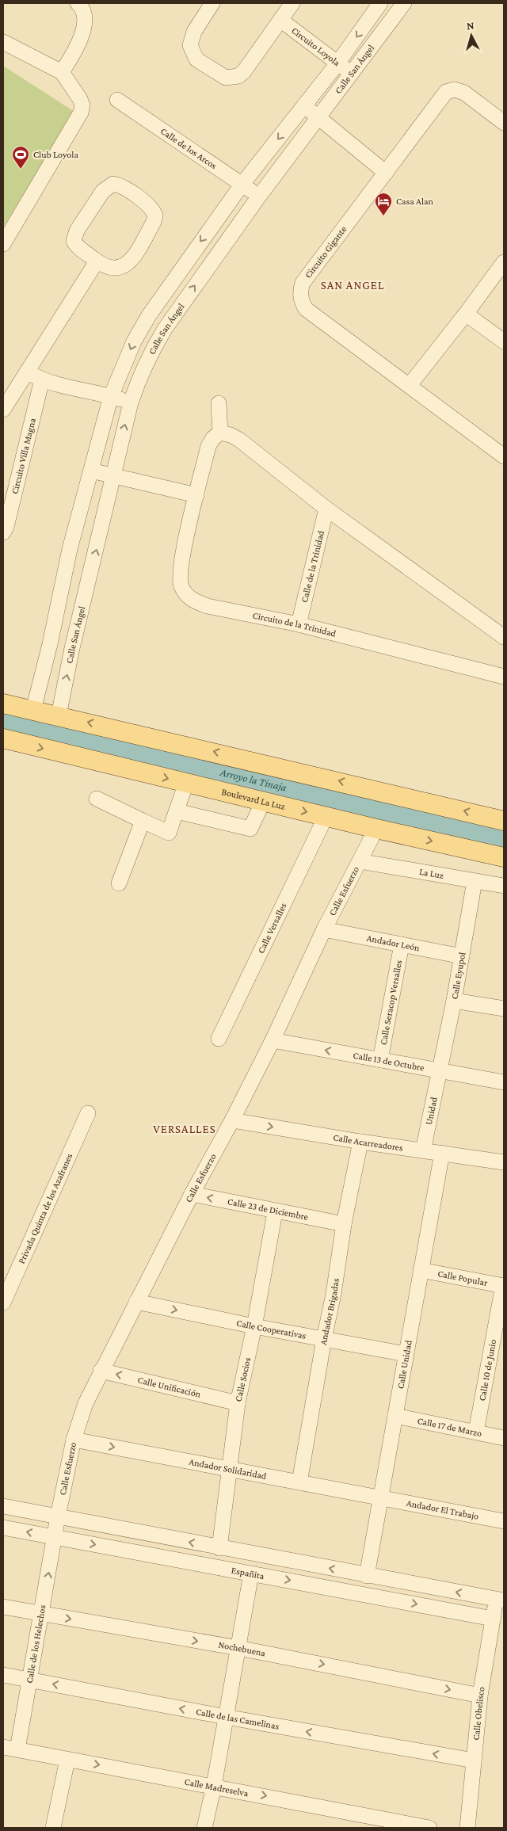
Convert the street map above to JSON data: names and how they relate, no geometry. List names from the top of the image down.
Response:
{
  "streets": {
    "main road": ["Boulevard La Luz"],
    "street": [
      "Circuito Loyola",
      "Calle San Ángel",
      "Calle de los Arcos",
      "Circuito Gigante",
      "Circuito Villa Magna",
      "Calle de la Trinidad",
      "Circuito de la Trinidad",
      "La Luz",
      "Calle Esfuerzo",
      "Calle Versalles",
      "Andador León",
      "Calle Eyupol",
      "Calle Seracop Versalles",
      "Calle 13 de Octubre",
      "Unidad",
      "Calle Acarreadores",
      "Privada Quinta de los Azafranes",
      "Calle 23 de Diciembre",
      "Calle Popular",
      "Andador Brigadas",
      "Calle Cooperativas",
      "Calle Unidad",
      "Calle 10 de Junio",
      "Calle Socios",
      "Calle Unificación",
      "Calle 17 de Marzo",
      "Andador Solidaridad",
      "Andador El Trabajo",
      "Españita",
      "Calle de los Helechos",
      "Nochebuena",
      "Calle Obelisco",
      "Calle de las Camelinas",
      "Calle Madreselva"
    ]
  },
  "crossings": [
    ["Circuito Loyola", "Calle San Ángel"],
    ["Calle San Ángel", "Calle de los Arcos"],
    ["Calle de la Trinidad", "Circuito de la Trinidad"],
    ["Boulevard La Luz", "Calle Esfuerzo"],
    ["Boulevard La Luz", "Calle Versalles"],
    ["La Luz", "Calle Esfuerzo"],
    ["La Luz", "Calle Eyupol"],
    ["Calle Esfuerzo", "Andador León"],
    ["Calle Esfuerzo", "Calle 13 de Octubre"],
    ["Calle Esfuerzo", "Calle Acarreadores"],
    ["Calle Esfuerzo", "Calle 23 de Diciembre"],
    ["Calle Esfuerzo", "Calle Cooperativas"],
    ["Calle Esfuerzo", "Calle Unificación"],
    ["Calle Esfuerzo", "Andador Solidaridad"],
    ["Calle Esfuerzo", "Españita"],
    ["Calle Esfuerzo", "Calle de los Helechos"],
    ["Andador León", "Calle Eyupol"],
    ["Andador León", "Calle Seracop Versalles"],
    ["Calle Eyupol", "Calle 13 de Octubre"],
    ["Calle Eyupol", "Unidad"],
    ["Calle Seracop Versalles", "Calle 13 de Octubre"],
    ["Calle 13 de Octubre", "Unidad"],
    ["Unidad", "Calle Acarreadores"],
    ["Calle Acarreadores", "Andador Brigadas"],
    ["Calle Acarreadores", "Calle Unidad"],
    ["Calle 23 de Diciembre", "Andador Brigadas"],
    ["Calle 23 de Diciembre", "Calle Socios"],
    ["Calle Popular", "Calle Unidad"],
    ["Calle Popular", "Calle 10 de Junio"],
    ["Andador Brigadas", "Calle Cooperativas"],
    ["Andador Brigadas", "Andador Solidaridad"],
    ["Calle Cooperativas", "Calle Unidad"],
    ["Calle Cooperativas", "Calle Socios"],
    ["Calle Unidad", "Calle 17 de Marzo"],
    ["Calle Unidad", "Andador Solidaridad"],
    ["Calle Unidad", "Andador El Trabajo"],
    ["Calle 10 de Junio", "Calle 17 de Marzo"],
    ["Calle Socios", "Calle Unificación"],
    ["Calle Socios", "Andador Solidaridad"],
    ["Andador Solidaridad", "Andador El Trabajo"],
    ["Españita", "Calle de los Helechos"],
    ["Españita", "Calle Obelisco"],
    ["Calle de los Helechos", "Nochebuena"],
    ["Calle de los Helechos", "Calle de las Camelinas"],
    ["Calle de los Helechos", "Calle Madreselva"],
    ["Nochebuena", "Calle Obelisco"],
    ["Calle Obelisco", "Calle de las Camelinas"]
  ],
  "one_way": [
    "Calle 13 de Octubre",
    "Calle Acarreadores",
    "Calle 23 de Diciembre",
    "Calle Cooperativas",
    "Calle Unificación",
    "Calle de los Helechos",
    "Calle de las Camelinas",
    "Calle Madreselva"
  ],
  "districts": ["SAN ANGEL", "VERSALLES"],
  "water": ["Arroyo la Tinaja"],
  "places": {
    "sports": ["Club Loyola"],
    "hotel": ["Casa Alan"]
  },
  "north": "top"
}
